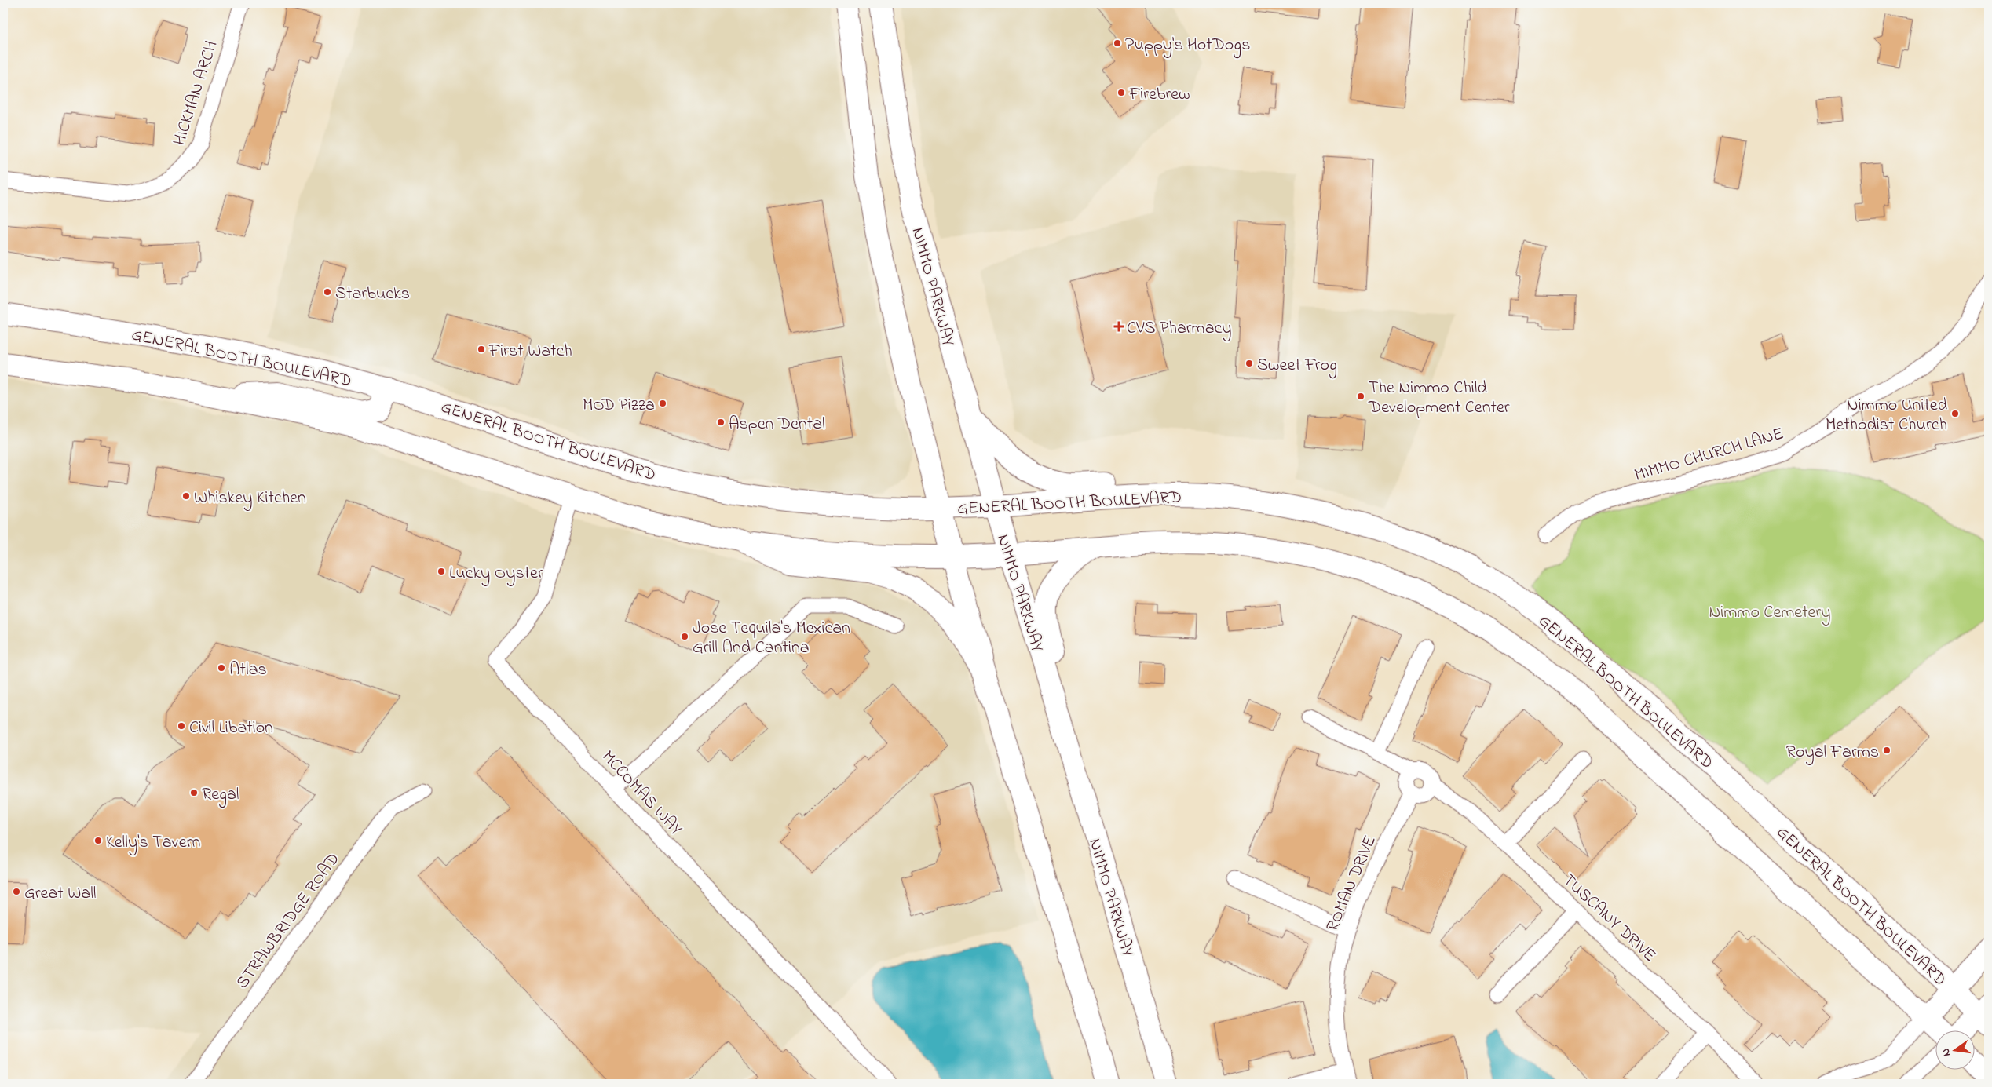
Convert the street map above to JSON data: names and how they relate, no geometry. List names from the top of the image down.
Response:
{
  "streets": {
    "main road": ["NIMMO PARKWAY", "GENERAL BOOTH BOULEVARD"],
    "street": [
      "HICKMAN ARCH",
      "MIMMO CHURCH LANE",
      "MCCOMAS WAY",
      "ROMAN DRIVE",
      "TUSCANY DRIVE",
      "STRAWBRIDGE ROAD"
    ]
  },
  "crossings": [
    ["NIMMO PARKWAY", "GENERAL BOOTH BOULEVARD"],
    ["GENERAL BOOTH BOULEVARD", "MCCOMAS WAY"],
    ["ROMAN DRIVE", "TUSCANY DRIVE"]
  ],
  "parks": ["Nimmo Cemetery"],
  "places": {
    "other": [
      "Puppy's HotDogs",
      "Firebrew",
      "Starbucks",
      "First Watch",
      "Sweet Frog",
      "The Nimmo Child Development Center",
      "MOD Pizza",
      "Nimmo United Methodist Church",
      "Aspen Dental",
      "Whiskey Kitchen",
      "Lucky Oyster",
      "Jose Tequila's Mexican Grill And Cantina",
      "Atlas",
      "Civil Libation",
      "Royal Farms",
      "Regal",
      "Kelly's Tavern",
      "Great Wall"
    ],
    "health": ["CVS Pharmacy"]
  },
  "north": "left"
}
